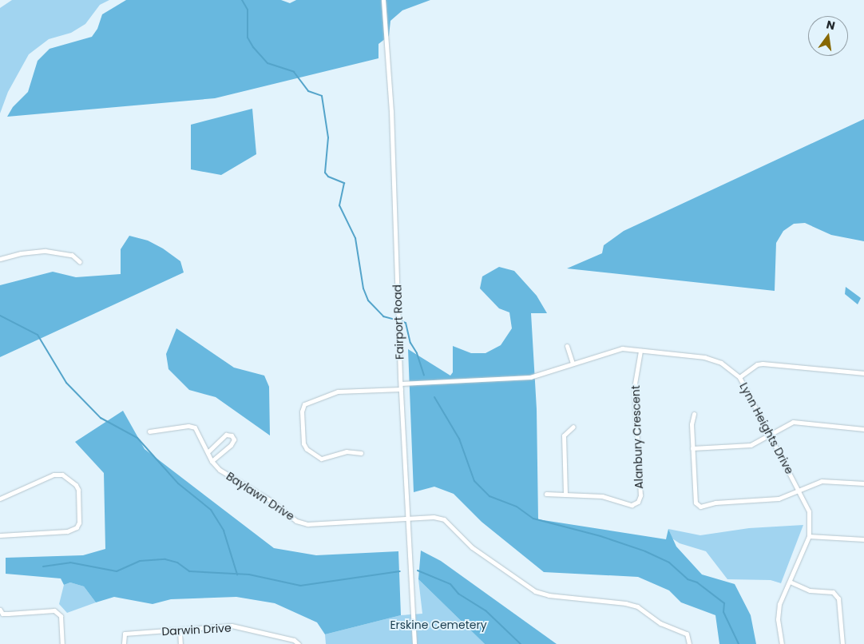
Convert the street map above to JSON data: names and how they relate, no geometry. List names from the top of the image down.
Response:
{
  "streets": {
    "street": [
      "Fairport Road",
      "Lynn Heights Drive",
      "Alanbury Crescent",
      "Baylawn Drive",
      "Darwin Drive"
    ]
  },
  "crossings": [
    ["Fairport Road", "Lynn Heights Drive"],
    ["Fairport Road", "Baylawn Drive"],
    ["Lynn Heights Drive", "Alanbury Crescent"]
  ],
  "parks": ["Erskine Cemetery"],
  "north": "top"
}
